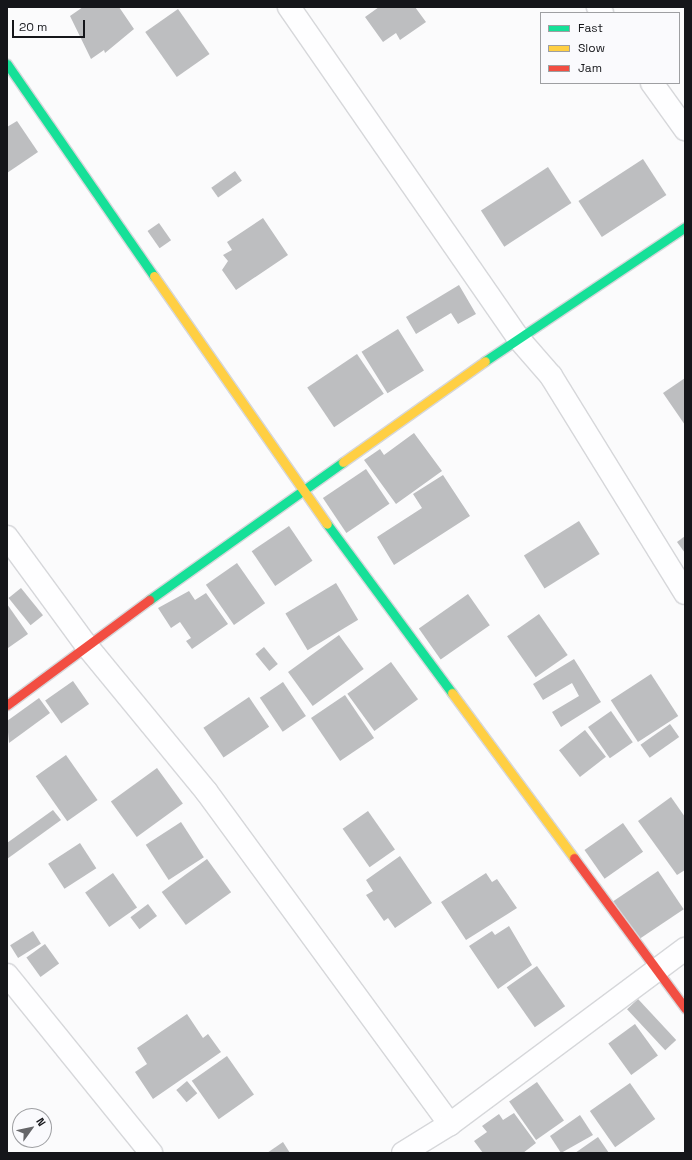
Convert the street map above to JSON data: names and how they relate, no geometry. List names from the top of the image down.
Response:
{
  "legend": ["Fast", "Slow", "Jam"],
  "scale_bar": "20 m",
  "north": "top right"
}
